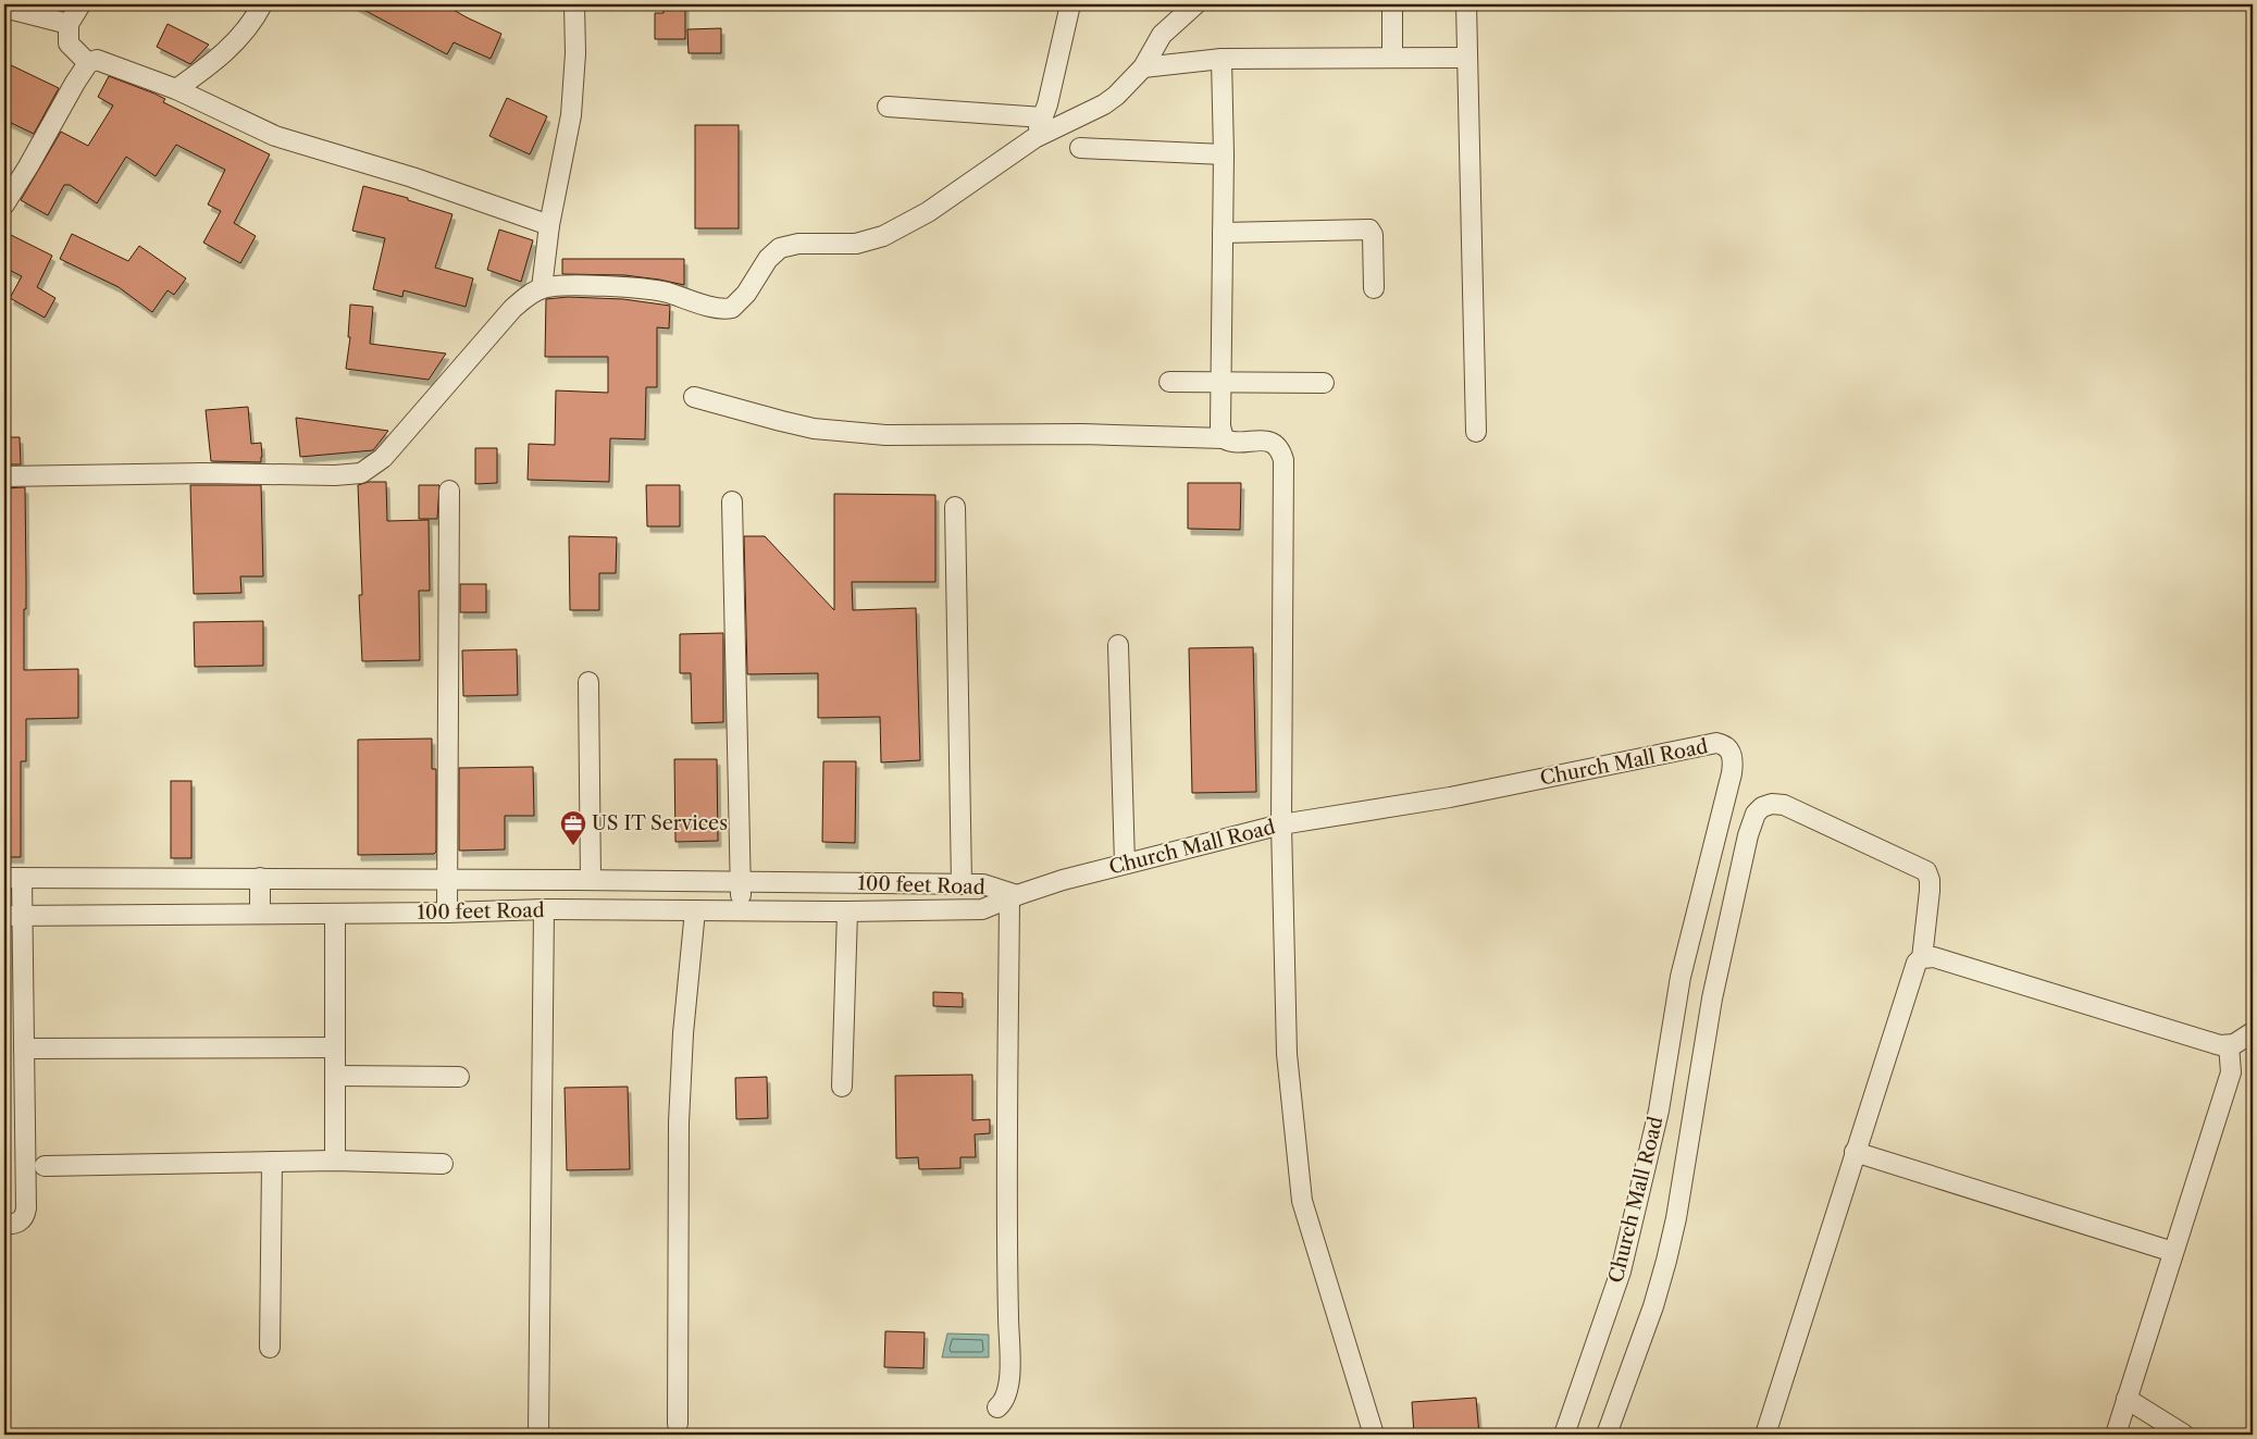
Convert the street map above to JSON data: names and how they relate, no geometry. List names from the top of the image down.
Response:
{
  "streets": {
    "street": ["Church Mall Road", "100 feet Road"]
  },
  "crossings": [
    ["Church Mall Road", "100 feet Road"]
  ],
  "places": {
    "office": ["US IT Services"]
  }
}
